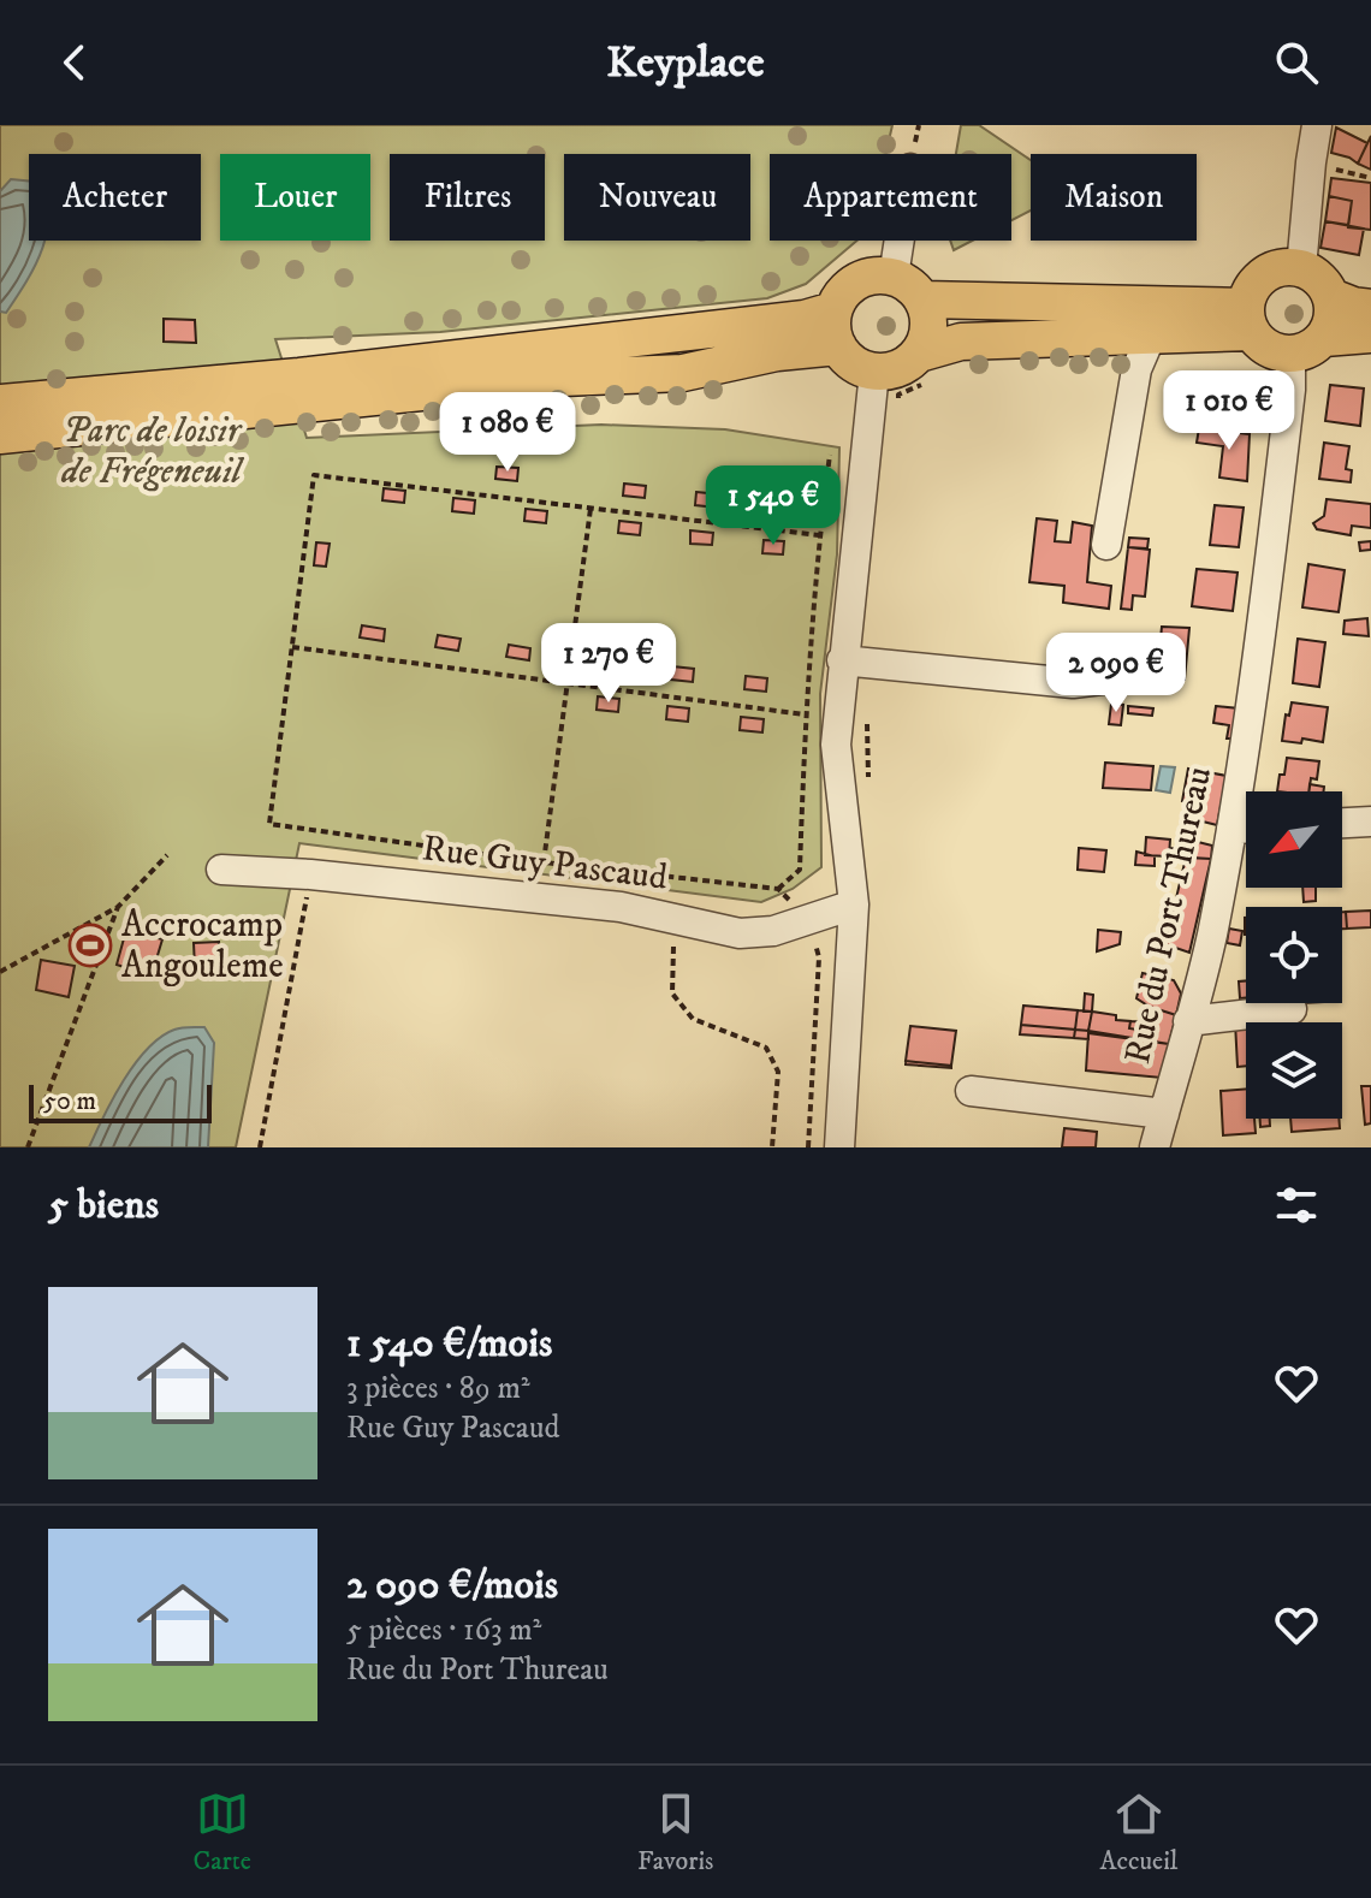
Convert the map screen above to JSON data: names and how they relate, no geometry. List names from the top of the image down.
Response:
{
  "streets": {
    "street": ["Rue Guy Pascaud", "Rue du Port Thureau"]
  },
  "parks": ["Parc de loisir de Frégeneuil"],
  "places": {
    "sports": ["Accrocamp Angouleme"]
  },
  "scale_bar": "50 m",
  "north": "bottom left",
  "page": {
    "header": "Keyplace",
    "chip": [
      "Acheter",
      "Louer",
      "Filtres",
      "Nouveau",
      "Appartement",
      "Maison"
    ],
    "price": [
      "1 010 €",
      "1 080 €",
      "1 540 €",
      "1 270 €",
      "2 090 €"
    ],
    "scale": "50 m",
    "heading": "5 biens",
    "list": [
      {
        "name": "1 540 €/mois",
        "note": "3 pièces · 89 m² · Rue Guy Pascaud"
      },
      {
        "name": "2 090 €/mois",
        "note": "5 pièces · 163 m² · Rue du Port Thureau"
      }
    ],
    "tabs": ["Carte", "Favoris", "Accueil"]
  }
}
